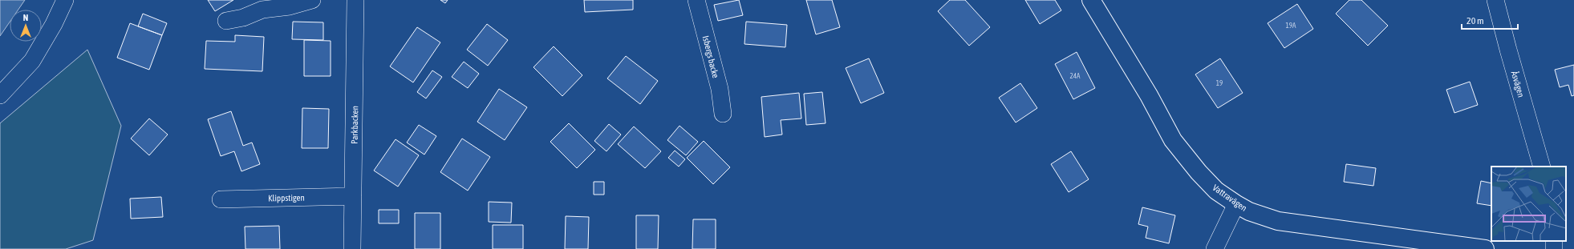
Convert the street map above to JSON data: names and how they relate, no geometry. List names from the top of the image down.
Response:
{
  "streets": {
    "street": [
      "Isbergs backe",
      "Åsvägen",
      "Parkbacken",
      "Klippstigen",
      "Vattravägen"
    ]
  },
  "crossings": [
    ["Parkbacken", "Klippstigen"]
  ],
  "house_numbers": ["19A", "24A", "19"],
  "scale_bar": "20 m",
  "north": "top"
}
